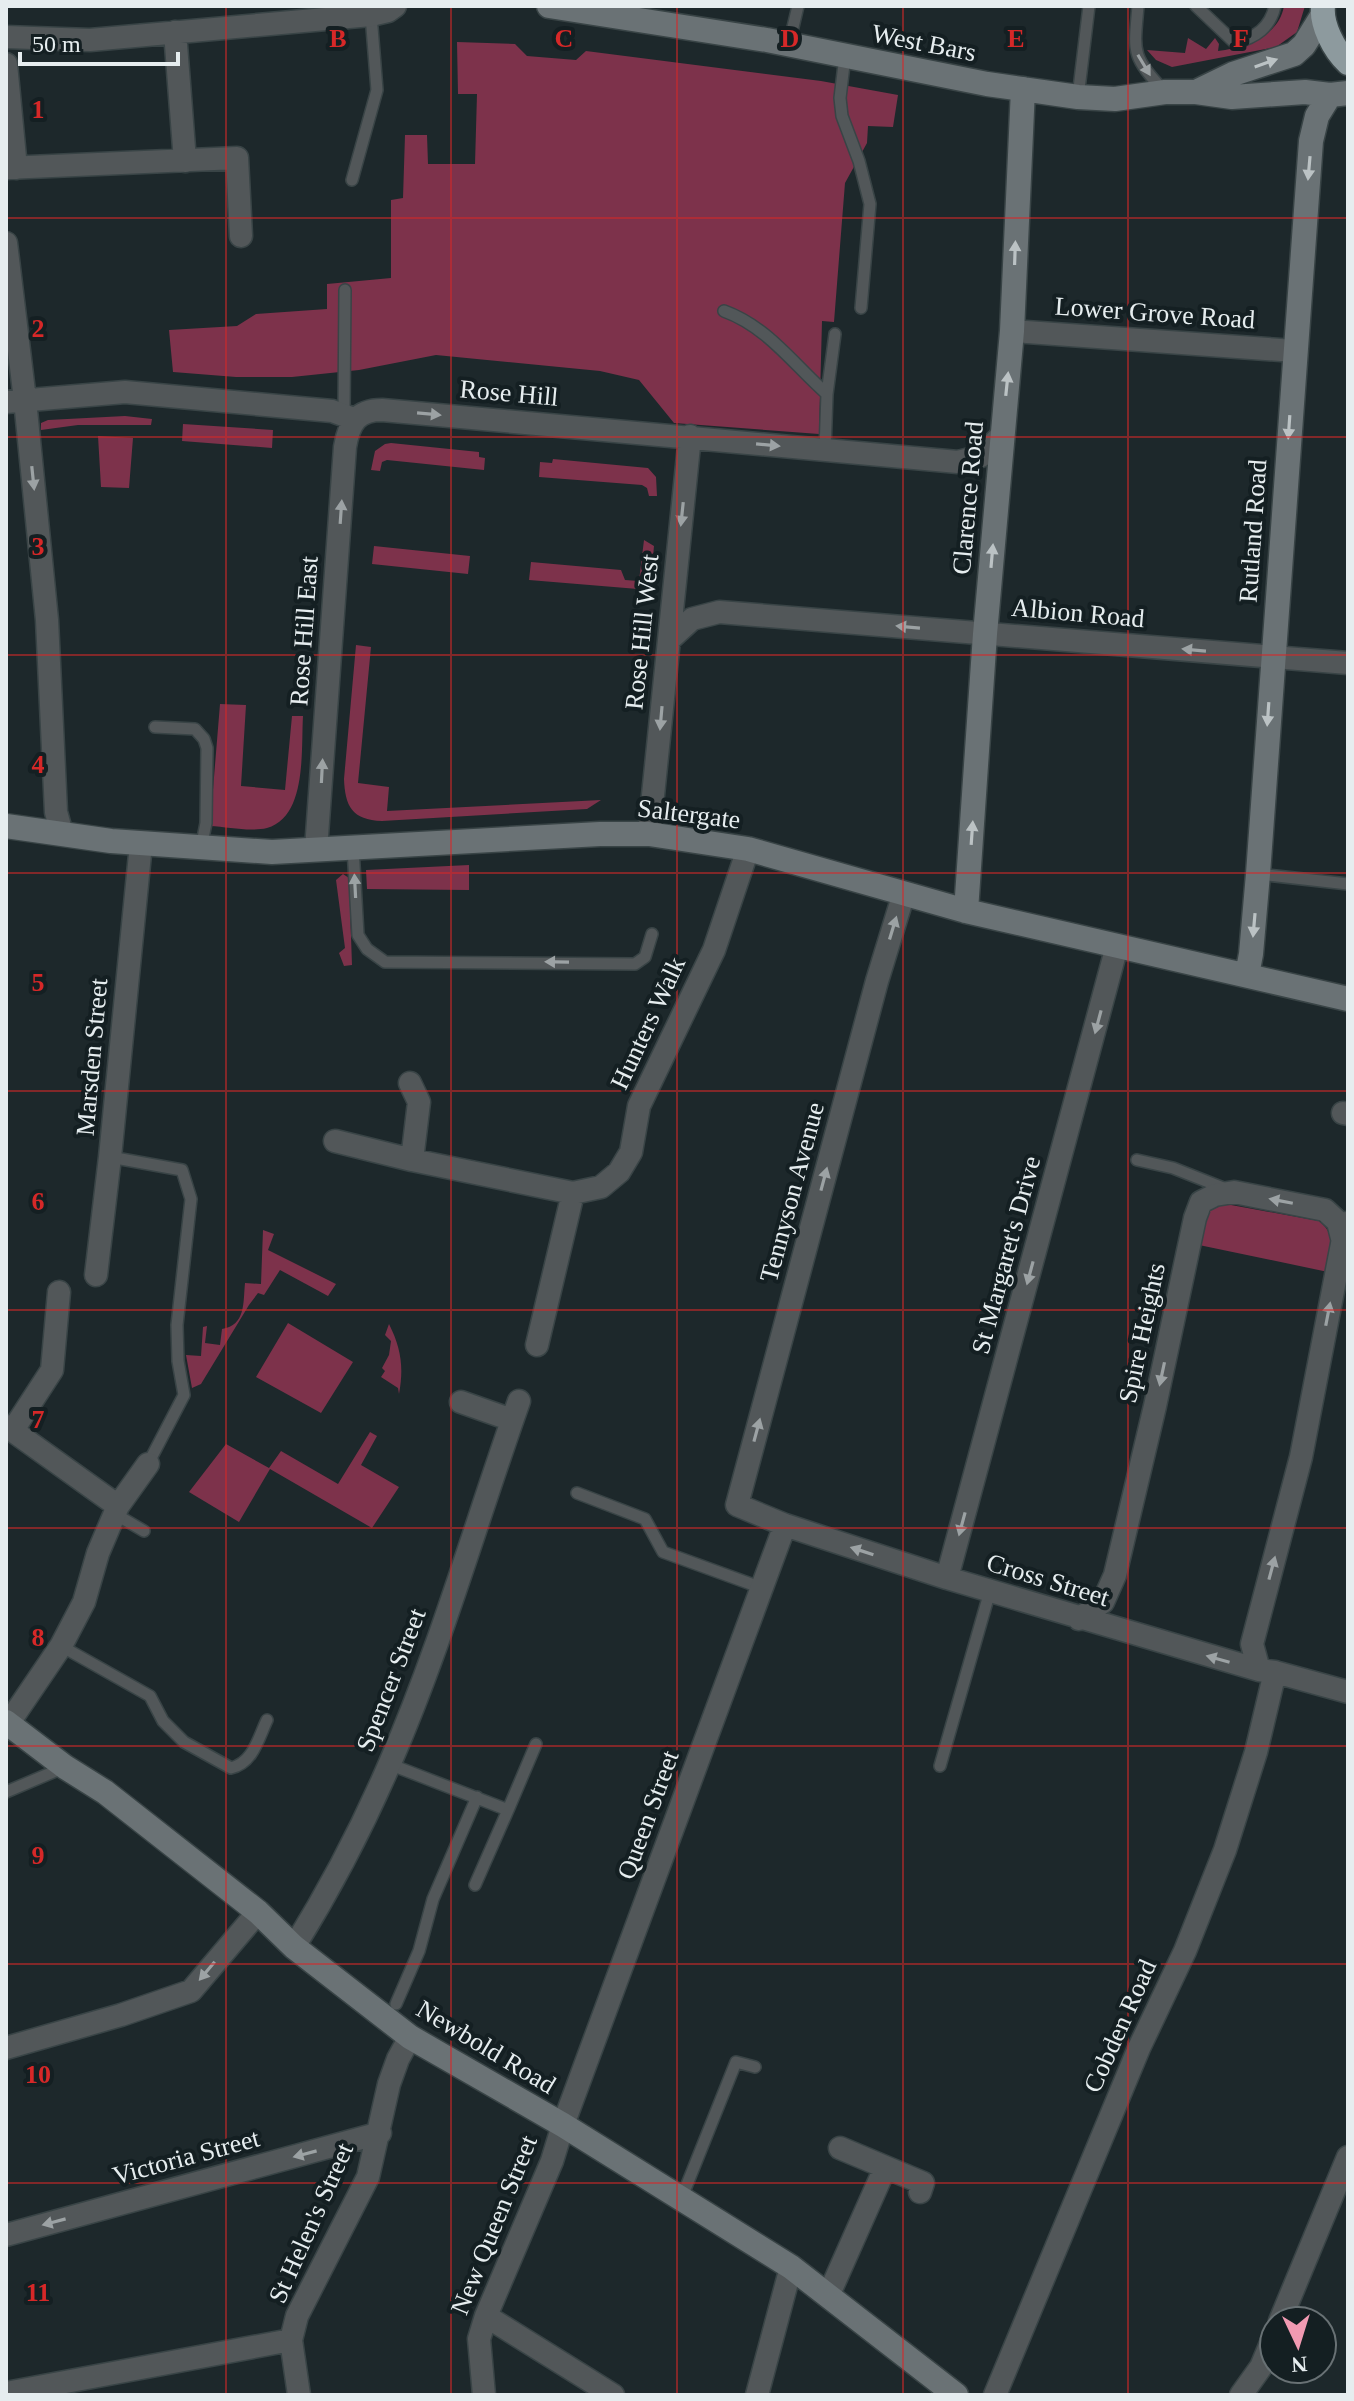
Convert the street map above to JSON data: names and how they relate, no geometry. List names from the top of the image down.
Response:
{
  "streets": {
    "highway": ["West Bars"],
    "street": [
      "Lower Grove Road",
      "Rose Hill",
      "Clarence Road",
      "Rutland Road",
      "Albion Road",
      "Rose Hill East",
      "Rose Hill West",
      "Saltergate",
      "Hunters Walk",
      "Marsden Street",
      "Tennyson Avenue",
      "St Margaret's Drive",
      "Spire Heights",
      "Cross Street",
      "Spencer Street",
      "Queen Street",
      "Cobden Road",
      "Newbold Road",
      "Victoria Street",
      "St Helen's Street",
      "New Queen Street"
    ]
  },
  "crossings": [
    ["West Bars", "Clarence Road"],
    ["West Bars", "Rutland Road"],
    ["Lower Grove Road", "Clarence Road"],
    ["Lower Grove Road", "Rutland Road"],
    ["Rose Hill", "Clarence Road"],
    ["Rose Hill", "Rose Hill East"],
    ["Rose Hill", "Rose Hill West"],
    ["Clarence Road", "Albion Road"],
    ["Clarence Road", "Saltergate"],
    ["Rutland Road", "Albion Road"],
    ["Rutland Road", "Saltergate"],
    ["Albion Road", "Rose Hill West"],
    ["Rose Hill East", "Saltergate"],
    ["Rose Hill West", "Saltergate"],
    ["Saltergate", "Hunters Walk"],
    ["Saltergate", "Marsden Street"],
    ["Saltergate", "Tennyson Avenue"],
    ["Saltergate", "St Margaret's Drive"],
    ["Tennyson Avenue", "Cross Street"],
    ["St Margaret's Drive", "Cross Street"],
    ["Spire Heights", "Cross Street"],
    ["Cross Street", "Queen Street"],
    ["Cross Street", "Cobden Road"],
    ["Spencer Street", "Newbold Road"],
    ["Queen Street", "Newbold Road"],
    ["Queen Street", "New Queen Street"],
    ["Newbold Road", "St Helen's Street"],
    ["Newbold Road", "New Queen Street"],
    ["Victoria Street", "St Helen's Street"]
  ],
  "one_way": [
    "Rose Hill",
    "Clarence Road",
    "Rutland Road",
    "Albion Road",
    "Rose Hill East",
    "Rose Hill West",
    "Tennyson Avenue",
    "St Margaret's Drive",
    "Cross Street"
  ],
  "scale_bar": "50 m",
  "north": "bottom",
  "grid": {
    "columns": [
      "B",
      "C",
      "D",
      "E",
      "F"
    ],
    "rows": [
      "1",
      "2",
      "3",
      "4",
      "5",
      "6",
      "7",
      "8",
      "9",
      "10",
      "11"
    ]
  }
}
